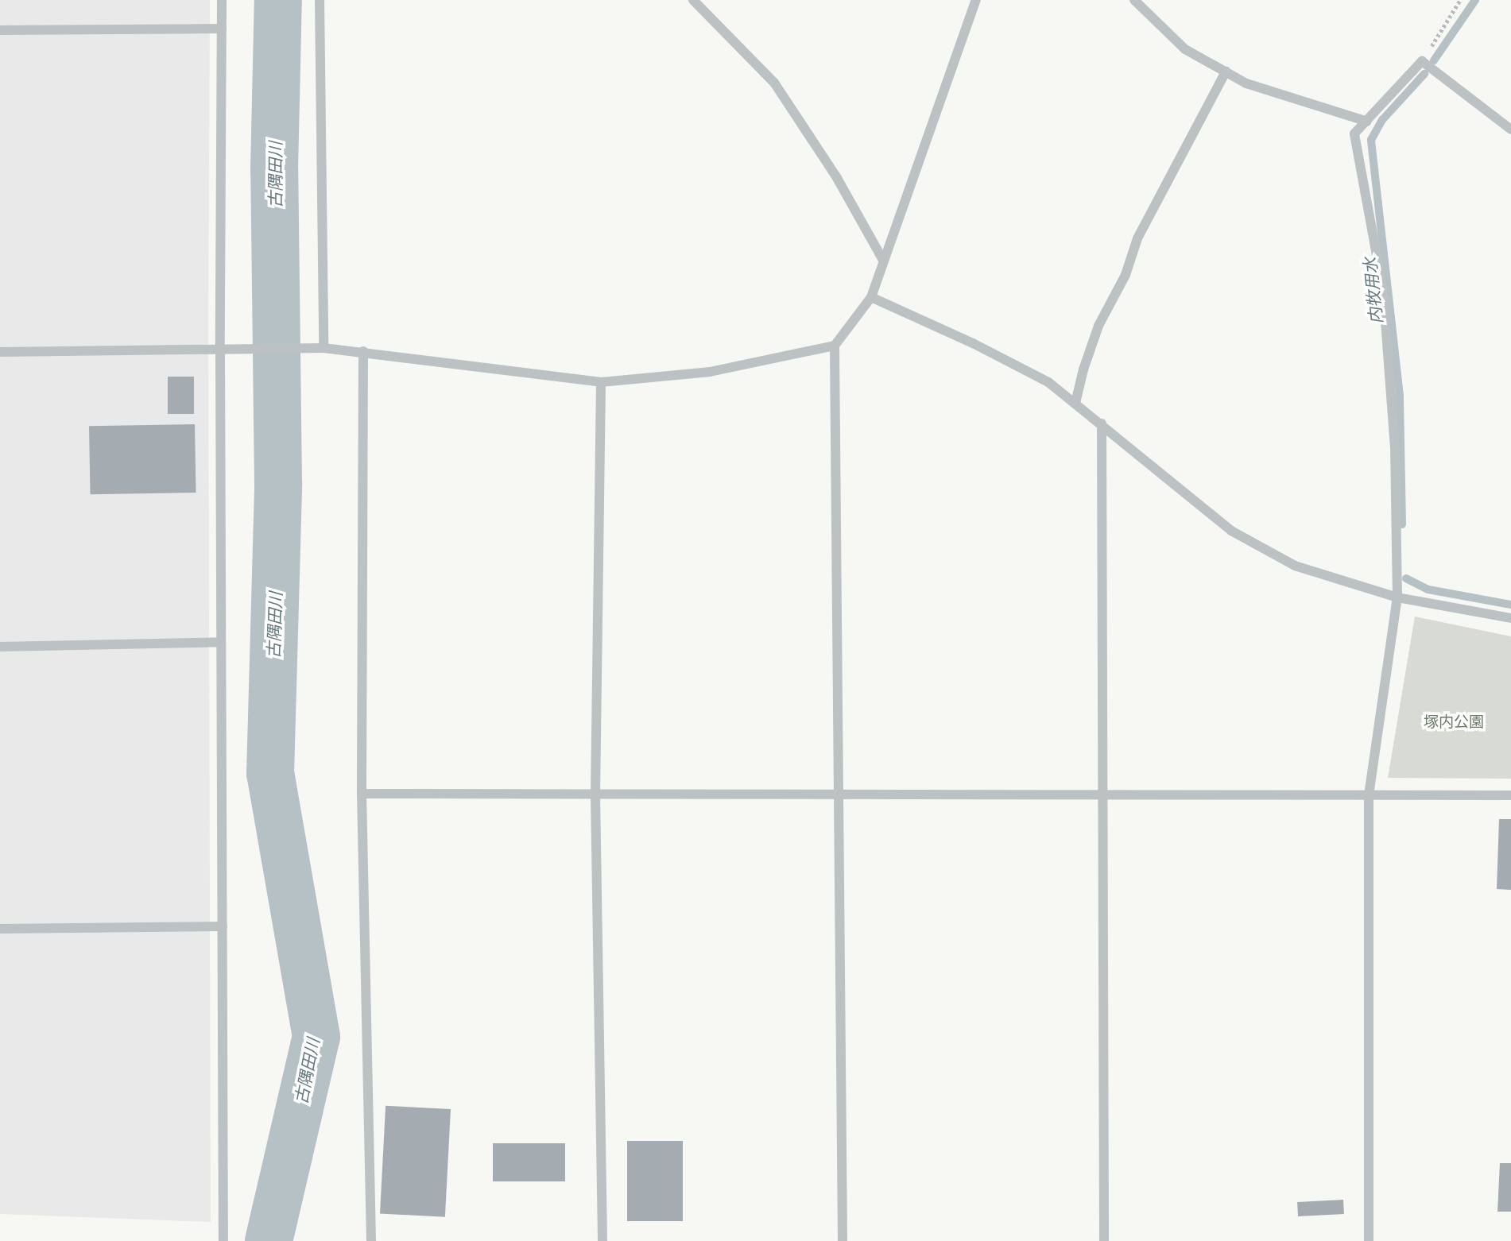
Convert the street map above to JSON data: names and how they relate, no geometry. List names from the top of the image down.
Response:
{
  "water": ["古隅田川", "内牧用水"],
  "parks": ["塚内公園"]
}
